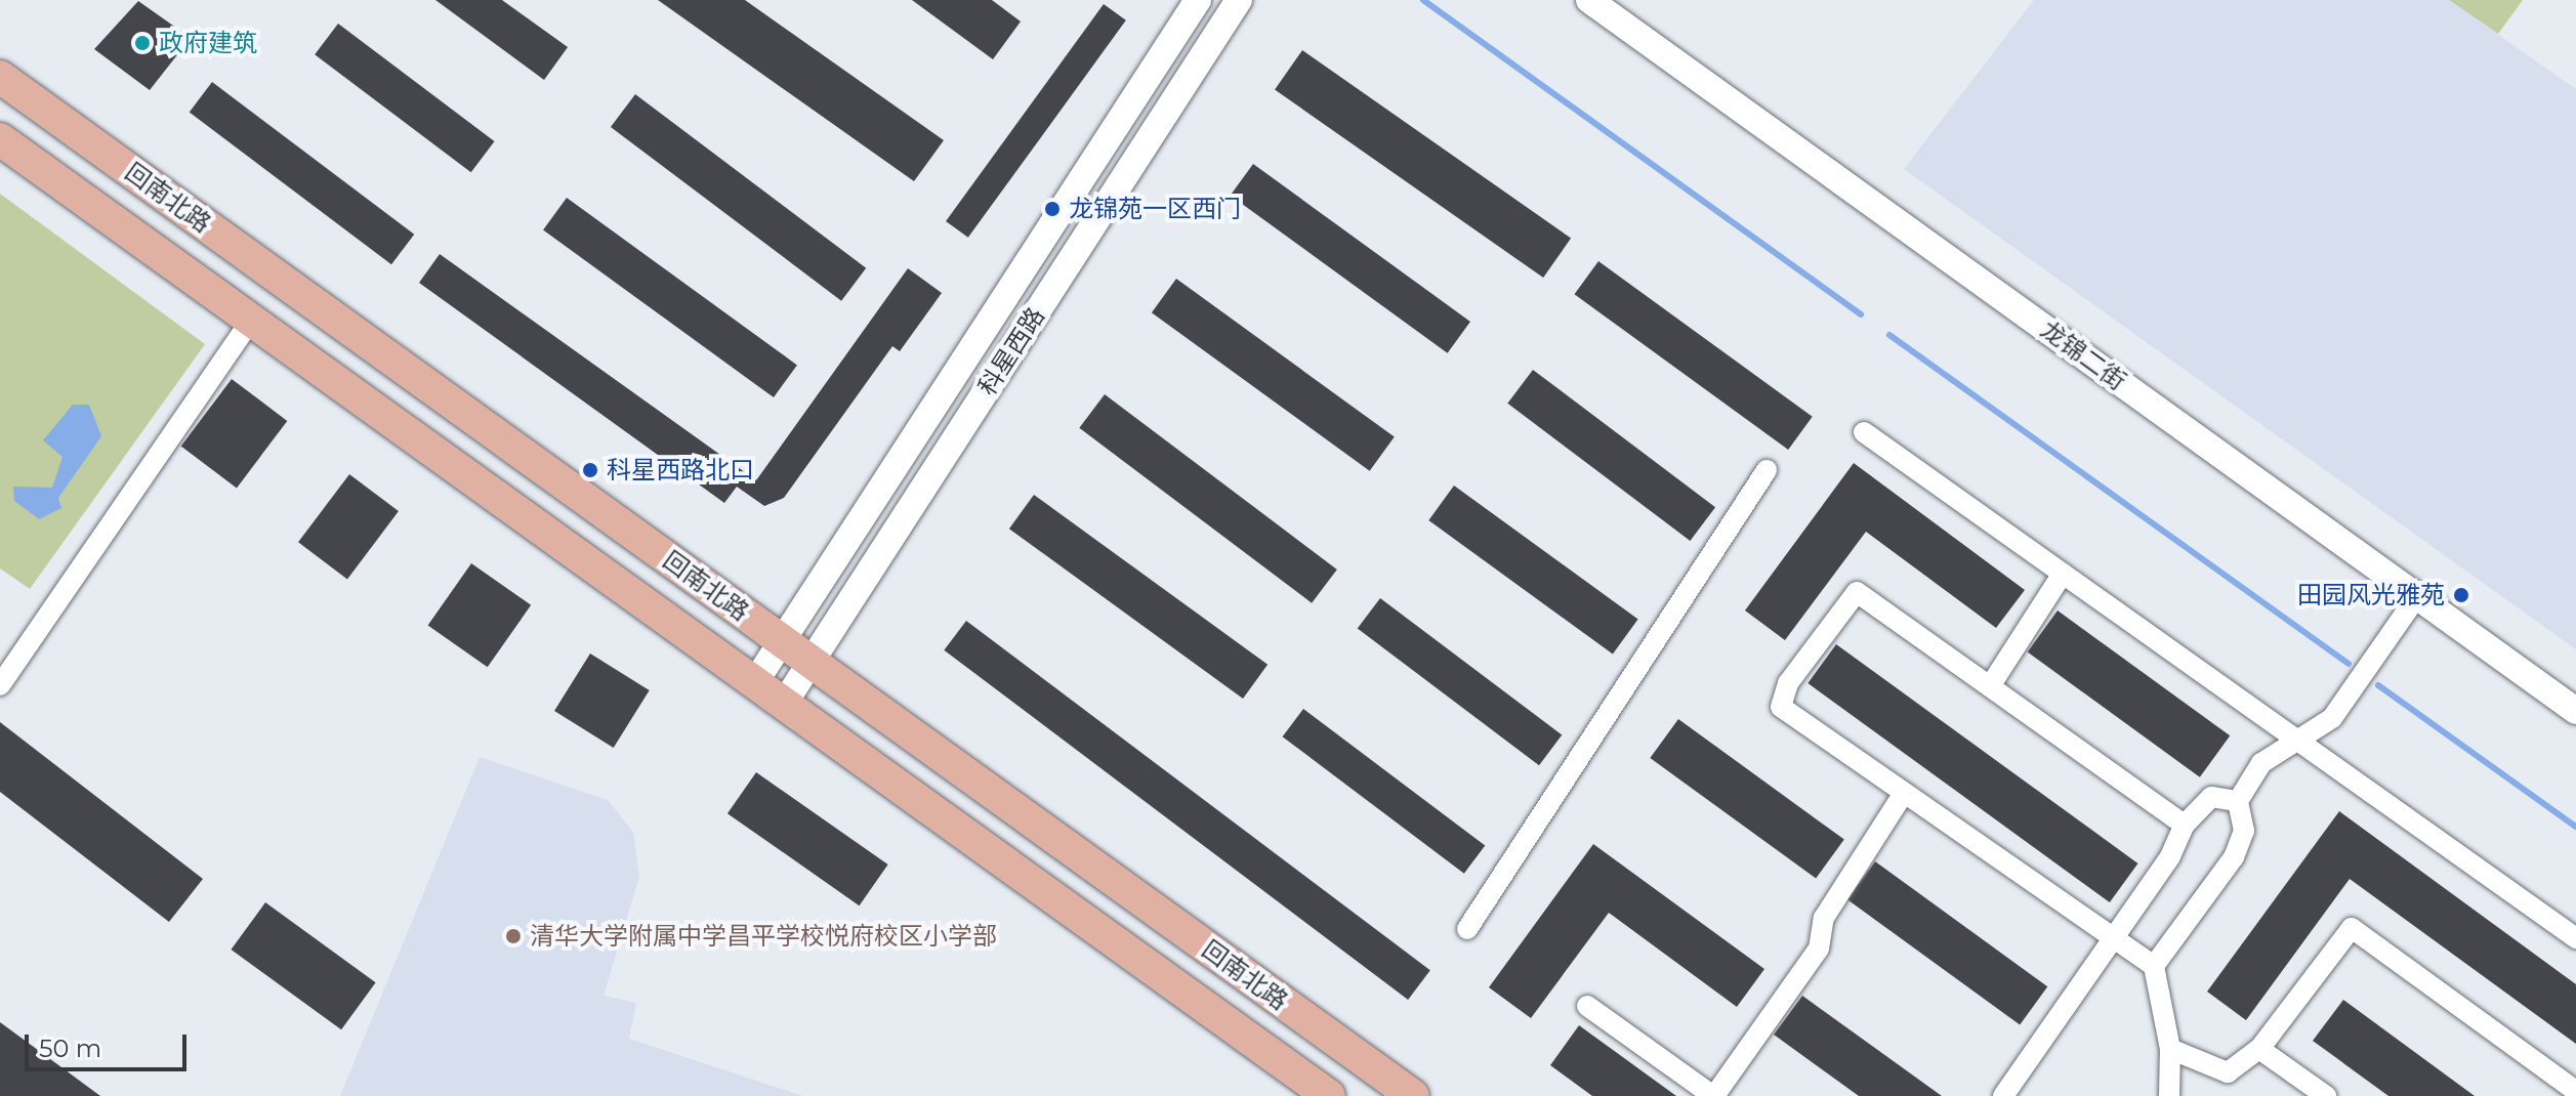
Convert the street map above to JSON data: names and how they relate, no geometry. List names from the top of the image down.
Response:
{
  "streets": {
    "main road": ["回南北路"],
    "street": ["科星西路", "龙锦二街"]
  },
  "crossings": [
    ["回南北路", "科星西路"]
  ],
  "places": [
    "政府建筑",
    "龙锦苑一区西门",
    "科星西路北口",
    "田园风光雅苑",
    "清华大学附属中学昌平学校悦府校区小学部"
  ],
  "scale_bar": "50 m"
}
